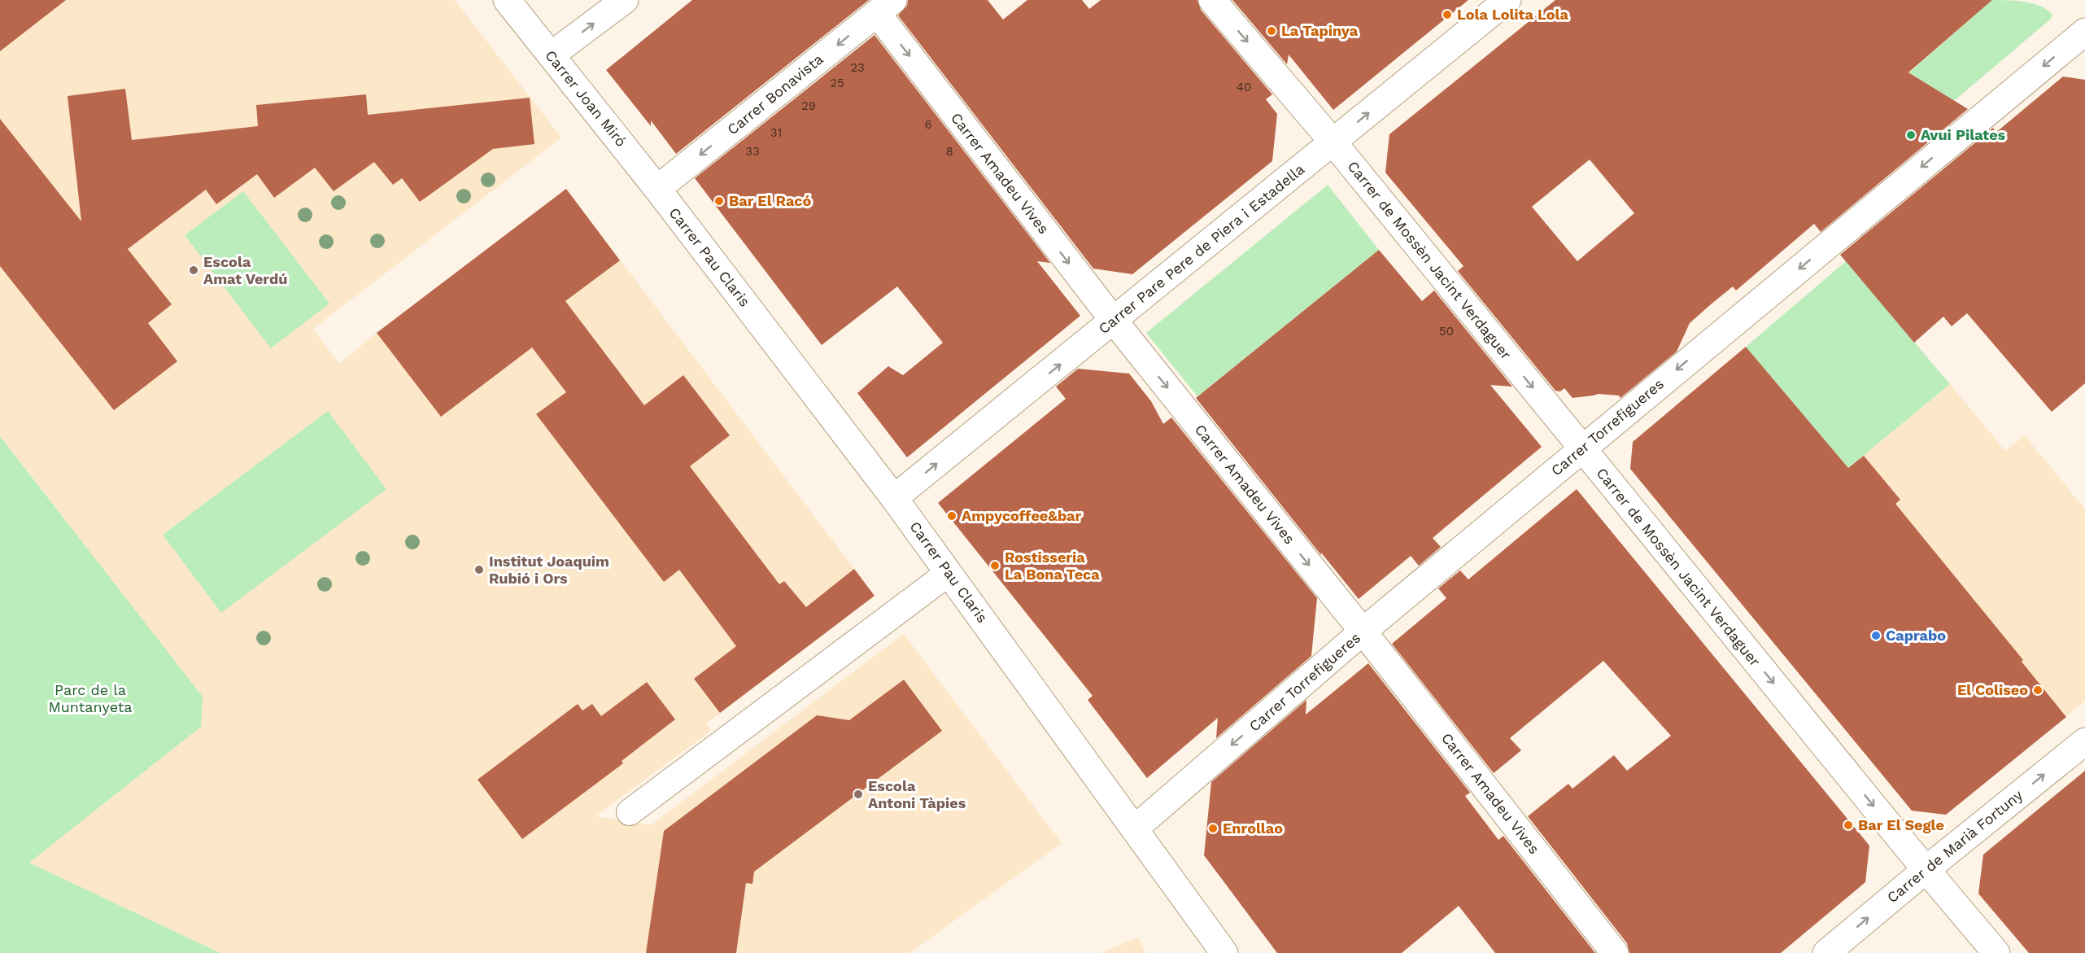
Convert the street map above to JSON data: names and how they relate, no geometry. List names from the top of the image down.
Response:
{
  "streets": {
    "street": [
      "Carrer Bonavista",
      "Carrer Joan Miró",
      "Carrer Amadeu Vives",
      "Carrer Pare Pere de Piera i Estadella",
      "Carrer Pau Claris",
      "Carrer de Mossèn Jacint Verdaguer",
      "Carrer Torrefigueres",
      "Carrer de Marià Fortuny"
    ]
  },
  "crossings": [
    ["Carrer Bonavista", "Carrer Joan Miró"],
    ["Carrer Bonavista", "Carrer Amadeu Vives"],
    ["Carrer Bonavista", "Carrer Pau Claris"],
    ["Carrer Joan Miró", "Carrer Pau Claris"],
    ["Carrer Amadeu Vives", "Carrer Pare Pere de Piera i Estadella"],
    ["Carrer Amadeu Vives", "Carrer Torrefigueres"],
    ["Carrer Pare Pere de Piera i Estadella", "Carrer Pau Claris"],
    ["Carrer Pare Pere de Piera i Estadella", "Carrer de Mossèn Jacint Verdaguer"],
    ["Carrer Pau Claris", "Carrer Torrefigueres"],
    ["Carrer de Mossèn Jacint Verdaguer", "Carrer Torrefigueres"],
    ["Carrer de Mossèn Jacint Verdaguer", "Carrer de Marià Fortuny"]
  ],
  "one_way": [
    "Carrer Amadeu Vives",
    "Carrer Pare Pere de Piera i Estadella",
    "Carrer de Mossèn Jacint Verdaguer",
    "Carrer Torrefigueres",
    "Carrer de Marià Fortuny"
  ],
  "parks": ["Parc de la Muntanyeta"],
  "places": [
    "Lola Lolita Lola",
    "La Tapinya",
    "Avui Pilates",
    "Bar El Racó",
    "Escola Amat Verdú",
    "Ampycoffee&bar",
    "Rostisseria La Bona Teca",
    "Institut Joaquim Rubió i Ors",
    "Caprabo",
    "El Coliseo",
    "Escola Antoni Tàpies",
    "Bar El Segle",
    "Enrollao"
  ],
  "house_numbers": [
    "23",
    "25",
    "40",
    "29",
    "6",
    "31",
    "33",
    "8",
    "50"
  ]
}
